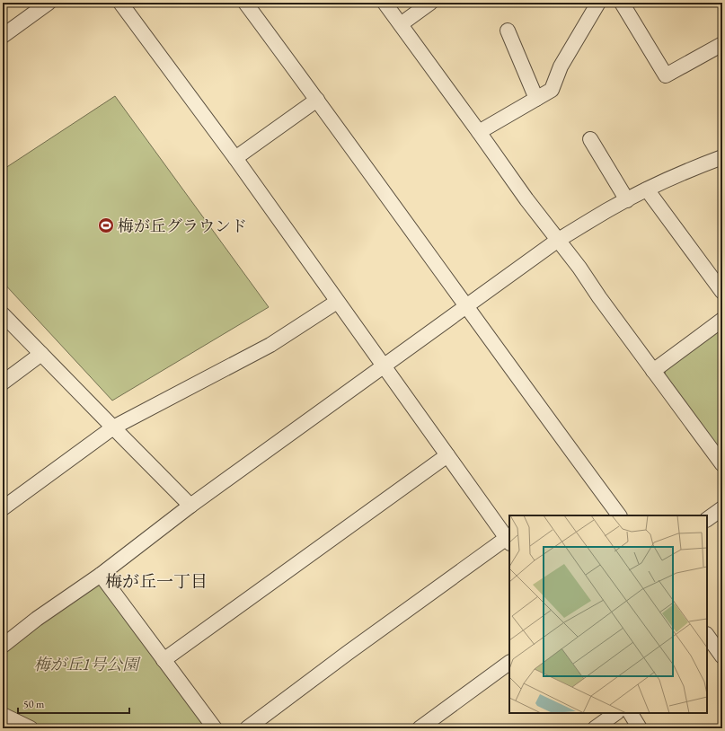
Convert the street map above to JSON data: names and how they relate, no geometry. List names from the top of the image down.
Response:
{
  "districts": ["梅が丘一丁目"],
  "parks": ["梅が丘1号公園"],
  "places": {
    "sports": ["梅が丘グラウンド"]
  },
  "scale_bar": "50 m"
}
